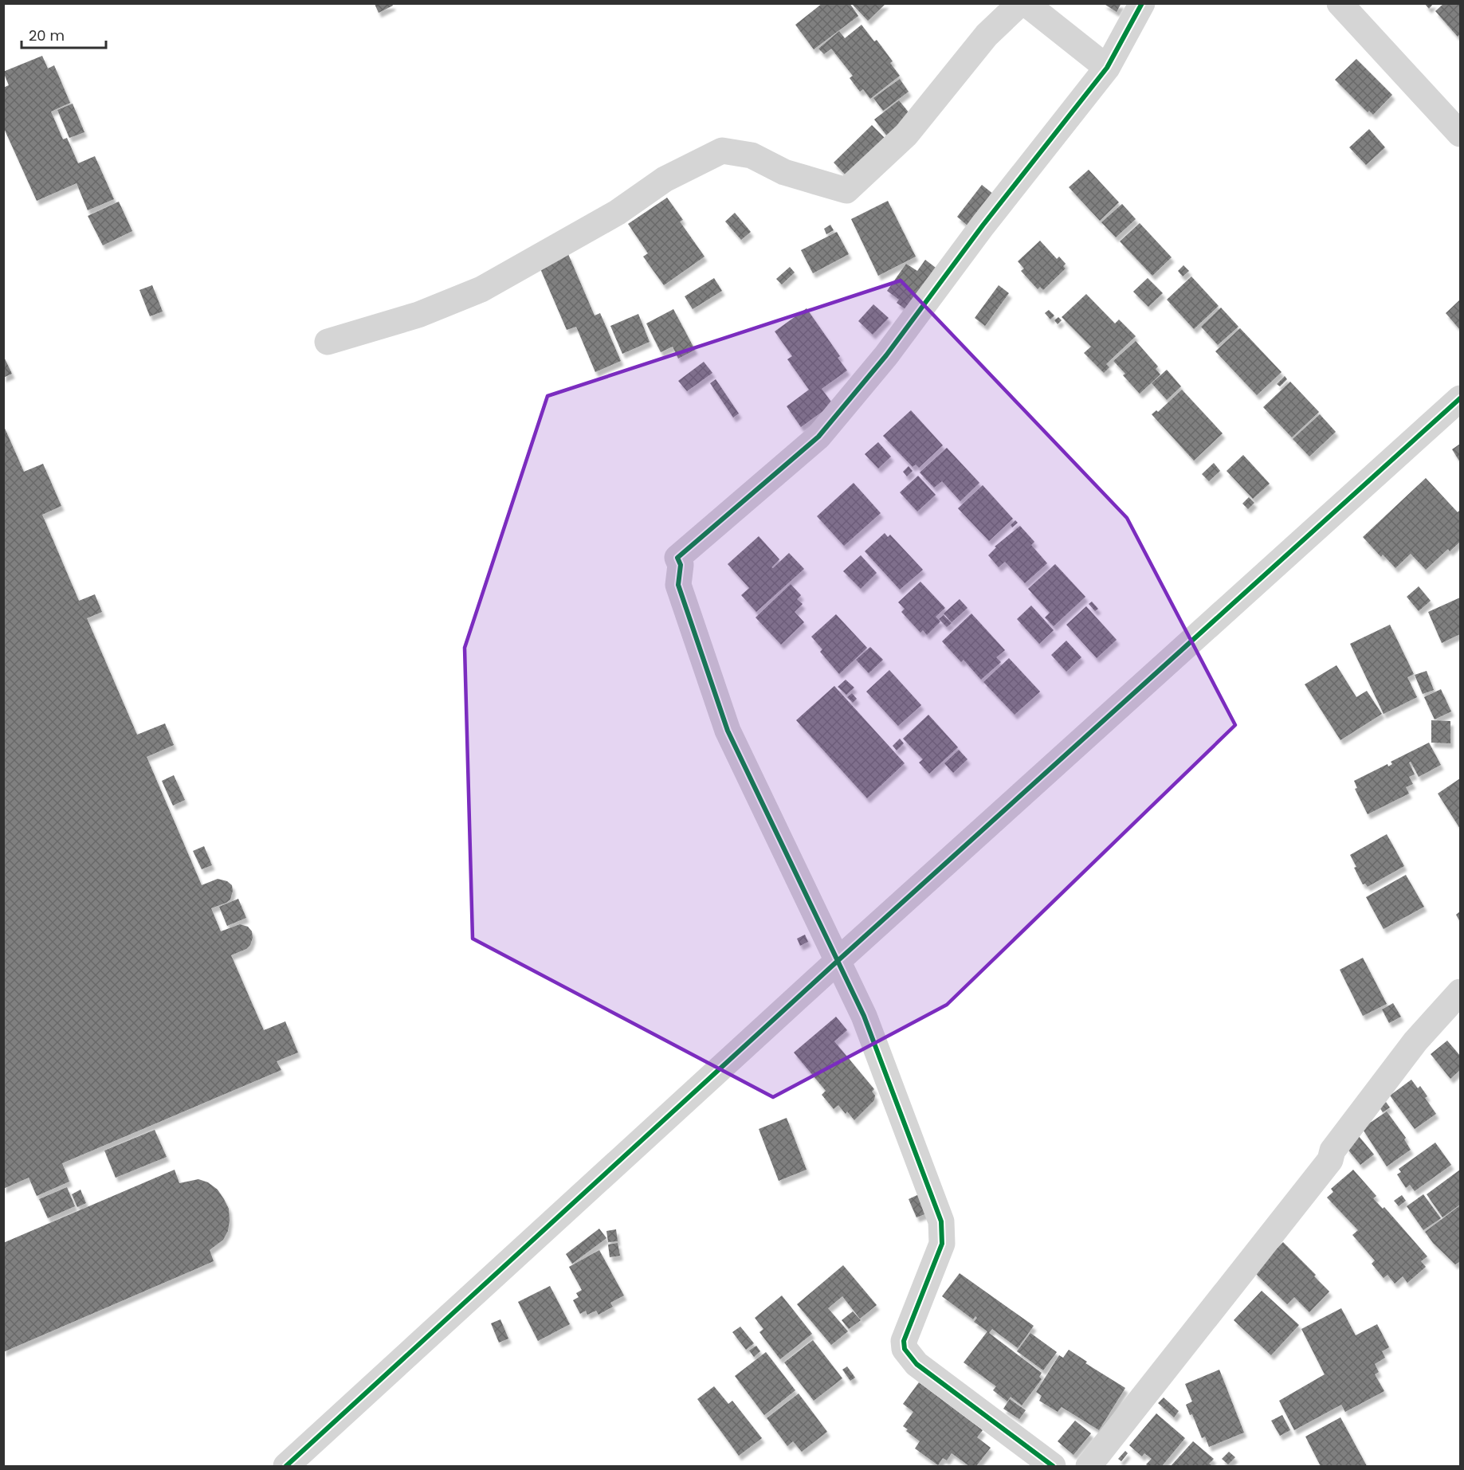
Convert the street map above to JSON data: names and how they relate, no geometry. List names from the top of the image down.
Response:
{
  "scale_bar": "20 m"
}
